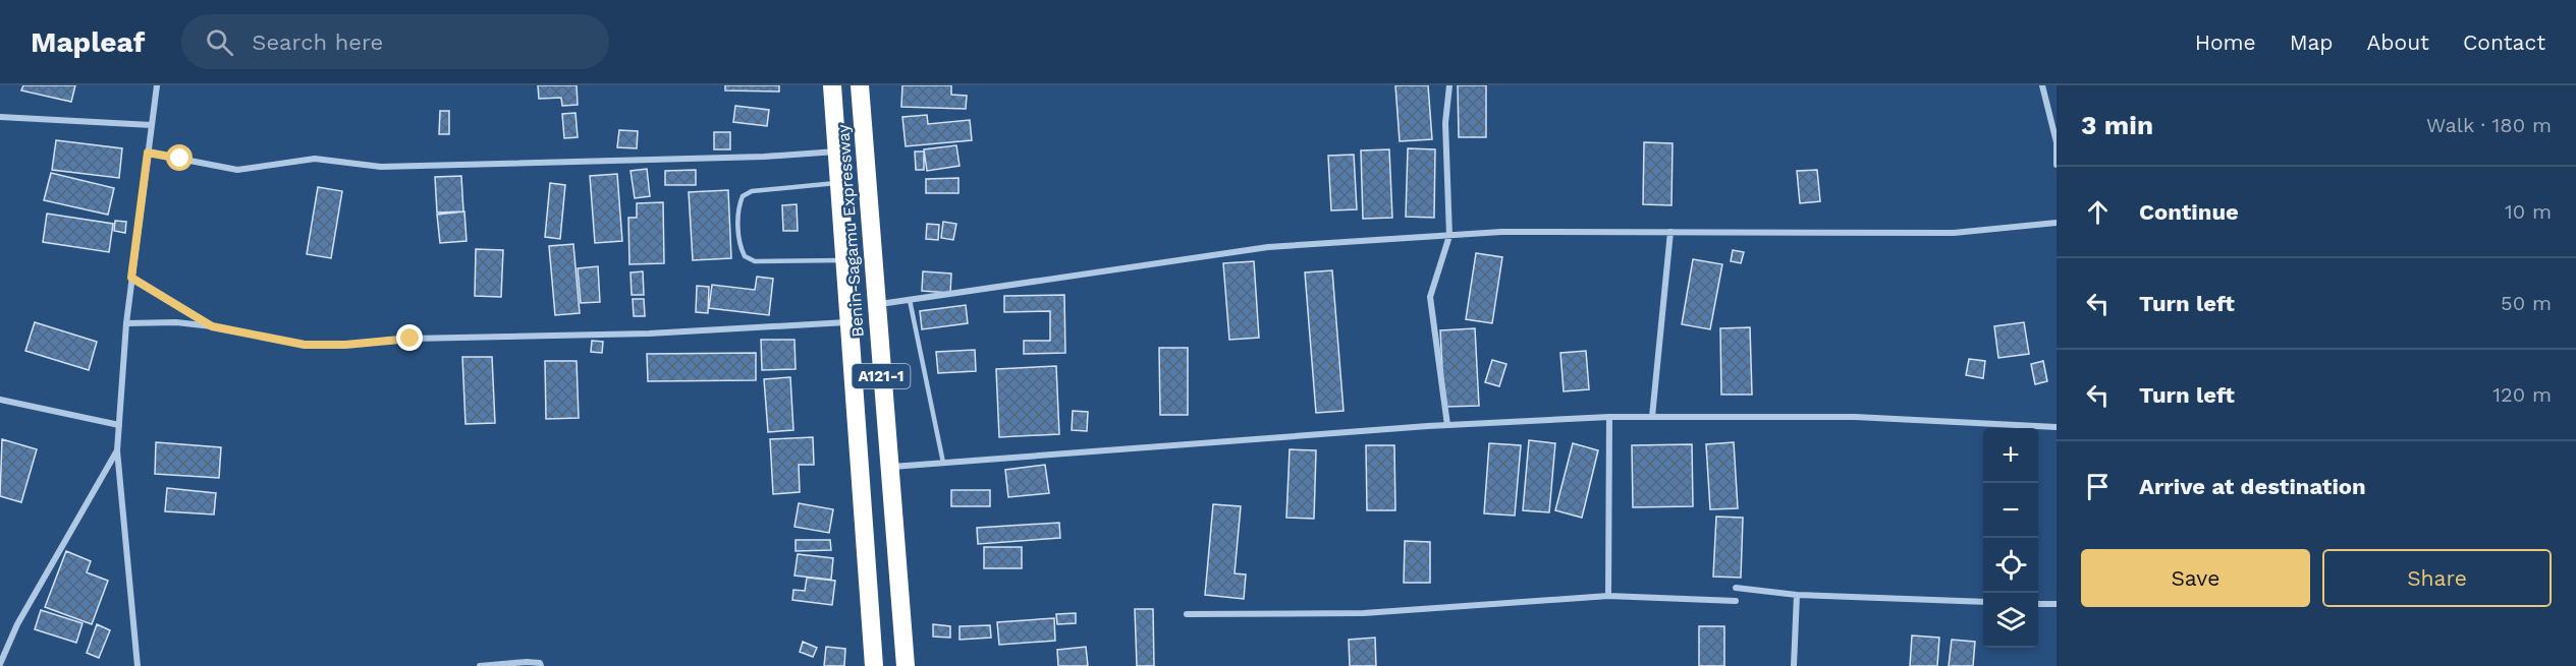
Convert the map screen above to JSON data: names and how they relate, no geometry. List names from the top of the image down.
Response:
{
  "streets": {
    "highway": ["Benin-Sagamu Expressway", "A121-1"]
  },
  "page": {
    "header": "Mapleaf",
    "search": "Search here",
    "nav": [
      "Home",
      "Map",
      "About",
      "Contact"
    ],
    "heading": ["3 min", "Walk · 180 m"],
    "list": [
      ["Continue", "10 m"],
      ["Turn left", "50 m"],
      ["Turn left", "120 m"],
      "Arrive at destination"
    ],
    "map_buttons": ["+", "−"],
    "buttons": ["Save", "Share"]
  }
}
